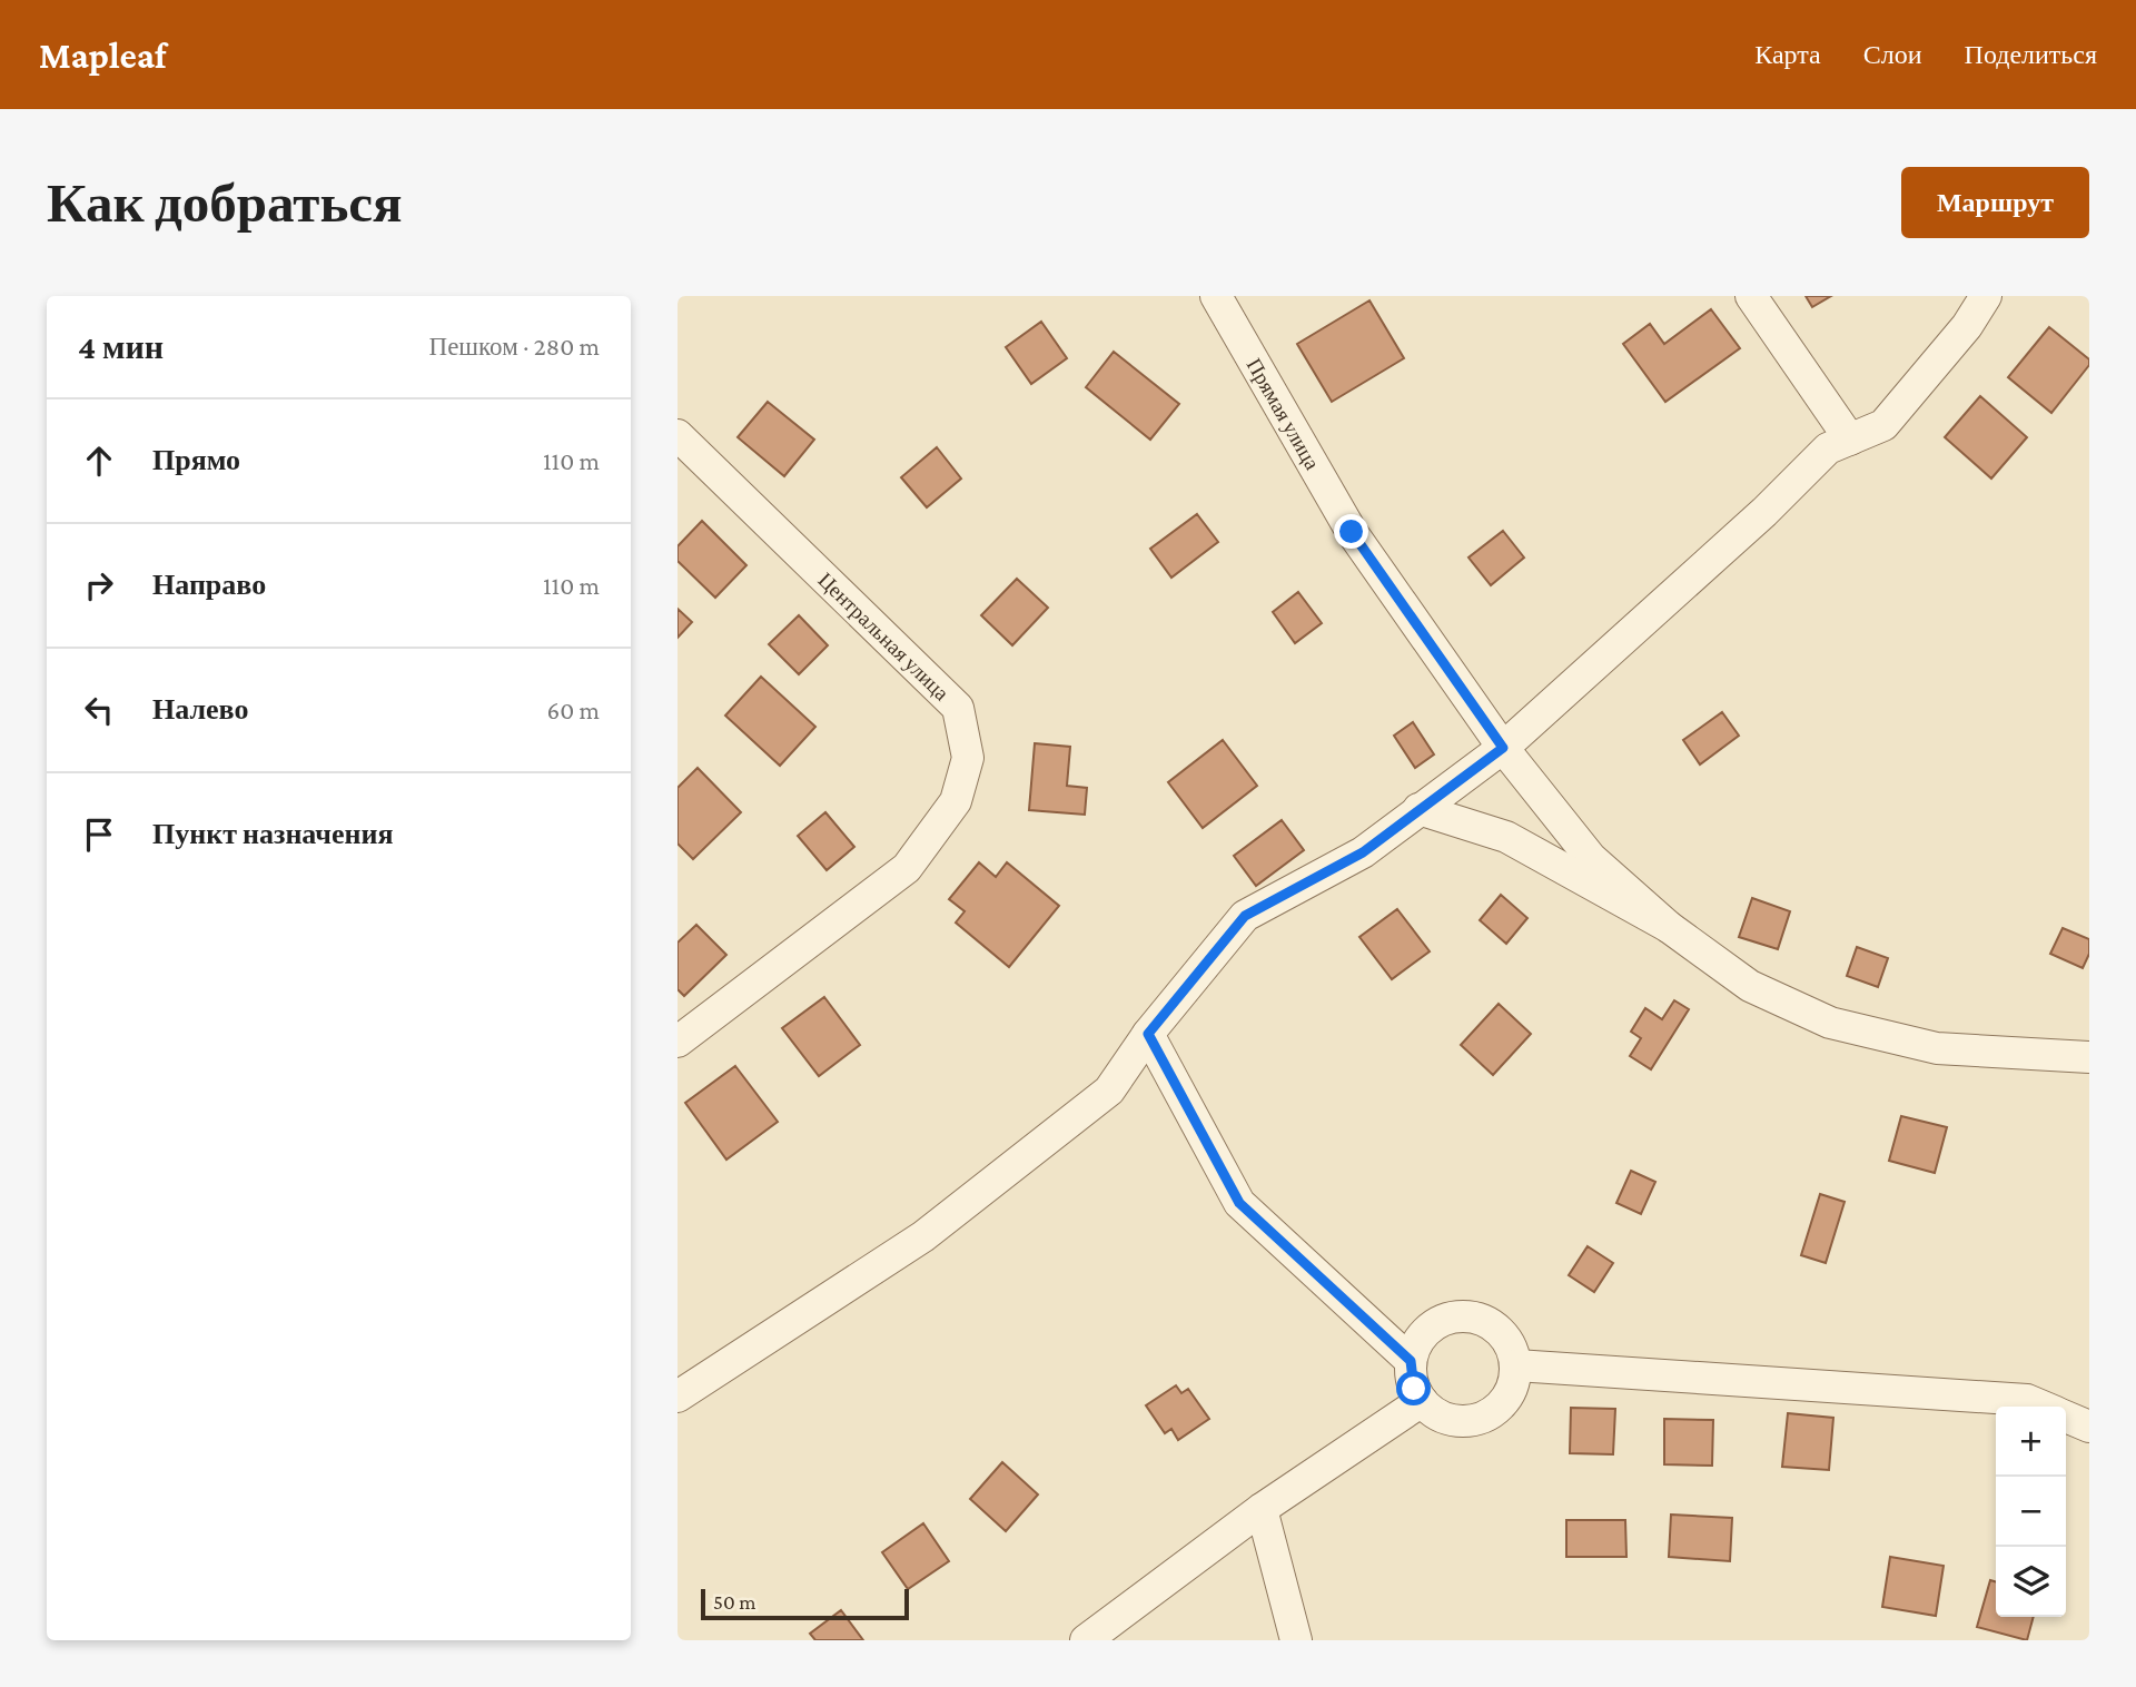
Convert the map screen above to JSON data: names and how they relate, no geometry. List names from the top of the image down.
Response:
{
  "streets": {
    "street": ["Прямая улица", "Центральная улица"]
  },
  "scale_bar": "50 m",
  "page": {
    "header": "Mapleaf",
    "nav": ["Карта", "Слои", "Поделиться"],
    "buttons": "Маршрут",
    "title": "Как добраться",
    "heading": ["4 мин", "Пешком · 280 m"],
    "list": [
      ["Прямо", "110 m"],
      ["Направо", "110 m"],
      ["Налево", "60 m"],
      "Пункт назначения"
    ],
    "map_buttons": ["+", "−"],
    "scale": "50 m"
  }
}
